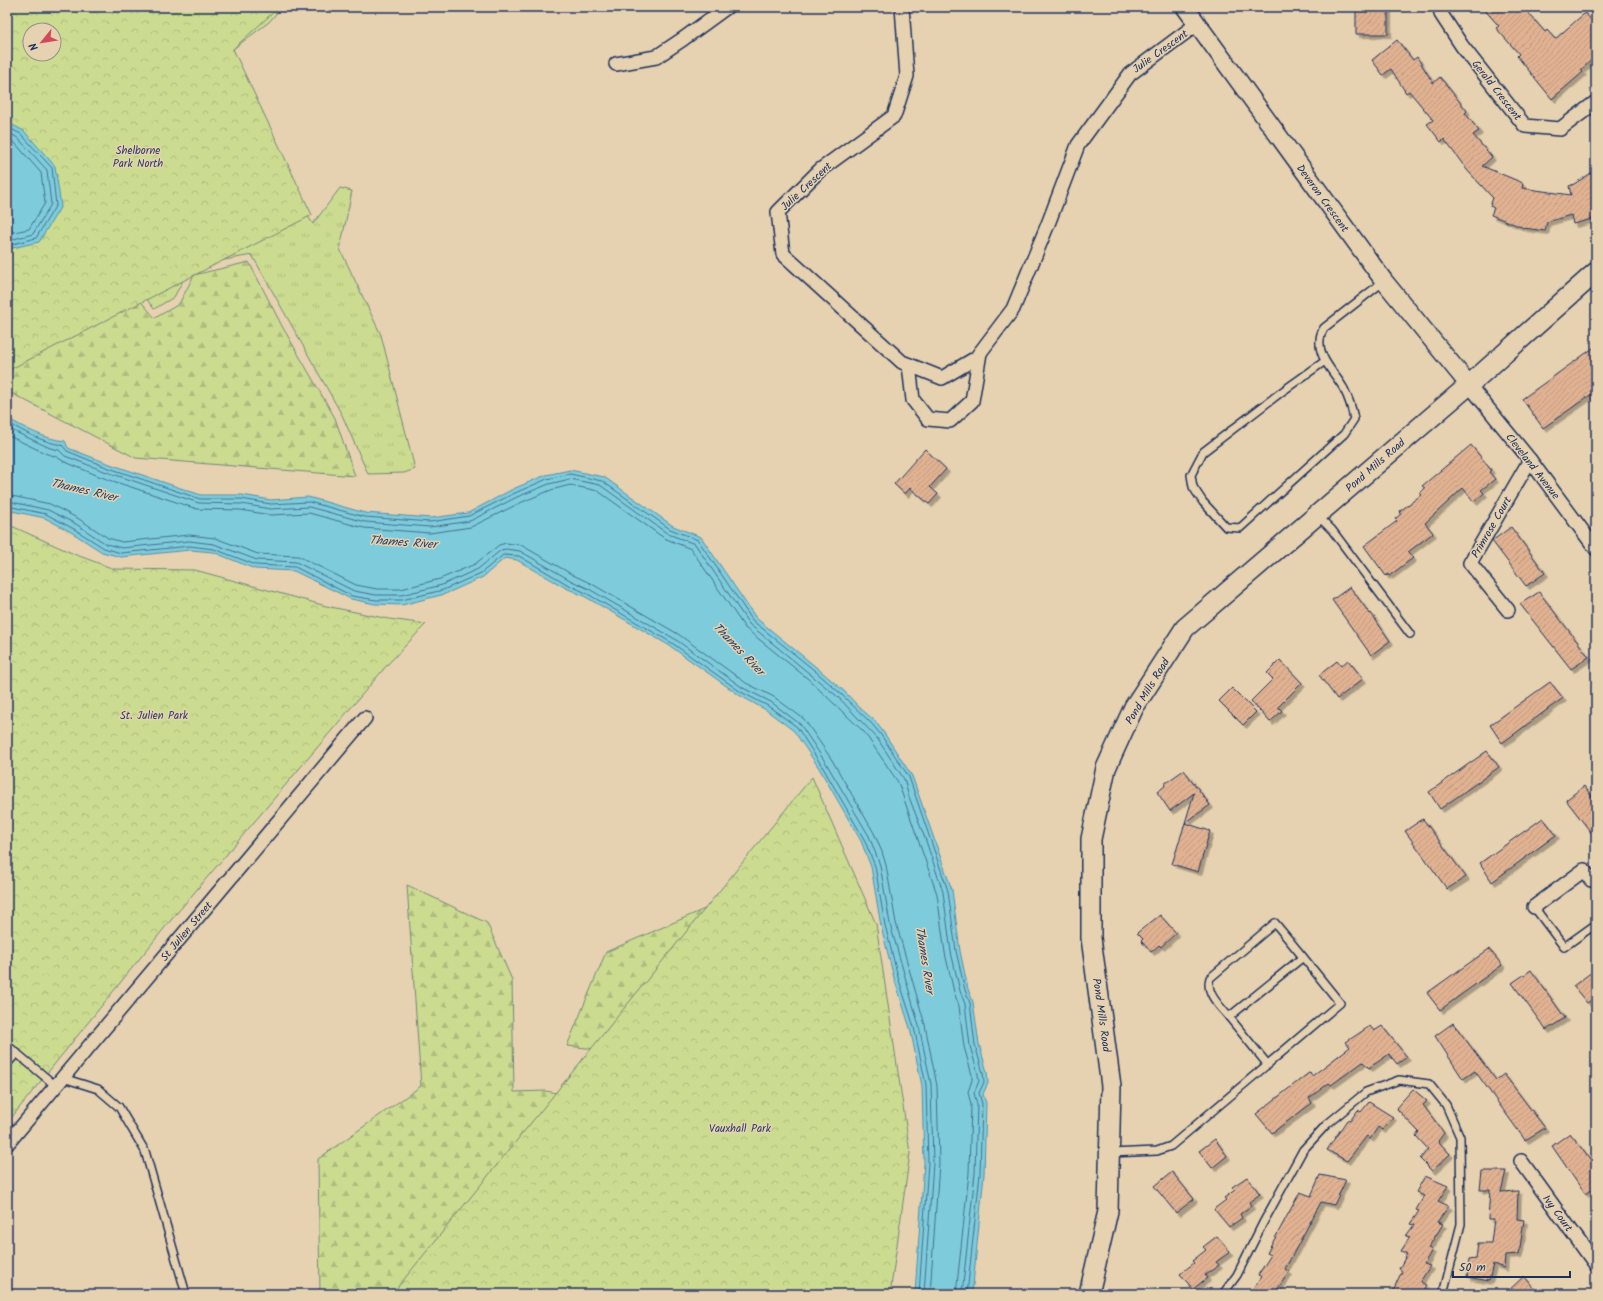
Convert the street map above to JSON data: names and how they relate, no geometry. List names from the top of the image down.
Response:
{
  "streets": {
    "main road": ["Pond Mills Road"],
    "street": [
      "Julie Crescent",
      "Gerald Crescent",
      "Deveron Crescent",
      "Cleveland Avenue",
      "Primrose Court",
      "St Julien Street",
      "Ivy Court"
    ]
  },
  "crossings": [
    ["Julie Crescent", "Deveron Crescent"],
    ["Deveron Crescent", "Pond Mills Road"],
    ["Deveron Crescent", "Cleveland Avenue"],
    ["Pond Mills Road", "Cleveland Avenue"],
    ["Cleveland Avenue", "Primrose Court"]
  ],
  "water": ["Thames River"],
  "parks": ["Shelborne Park North", "St. Julien Park", "Vauxhall Park"],
  "scale_bar": "50 m",
  "north": "bottom left"
}
